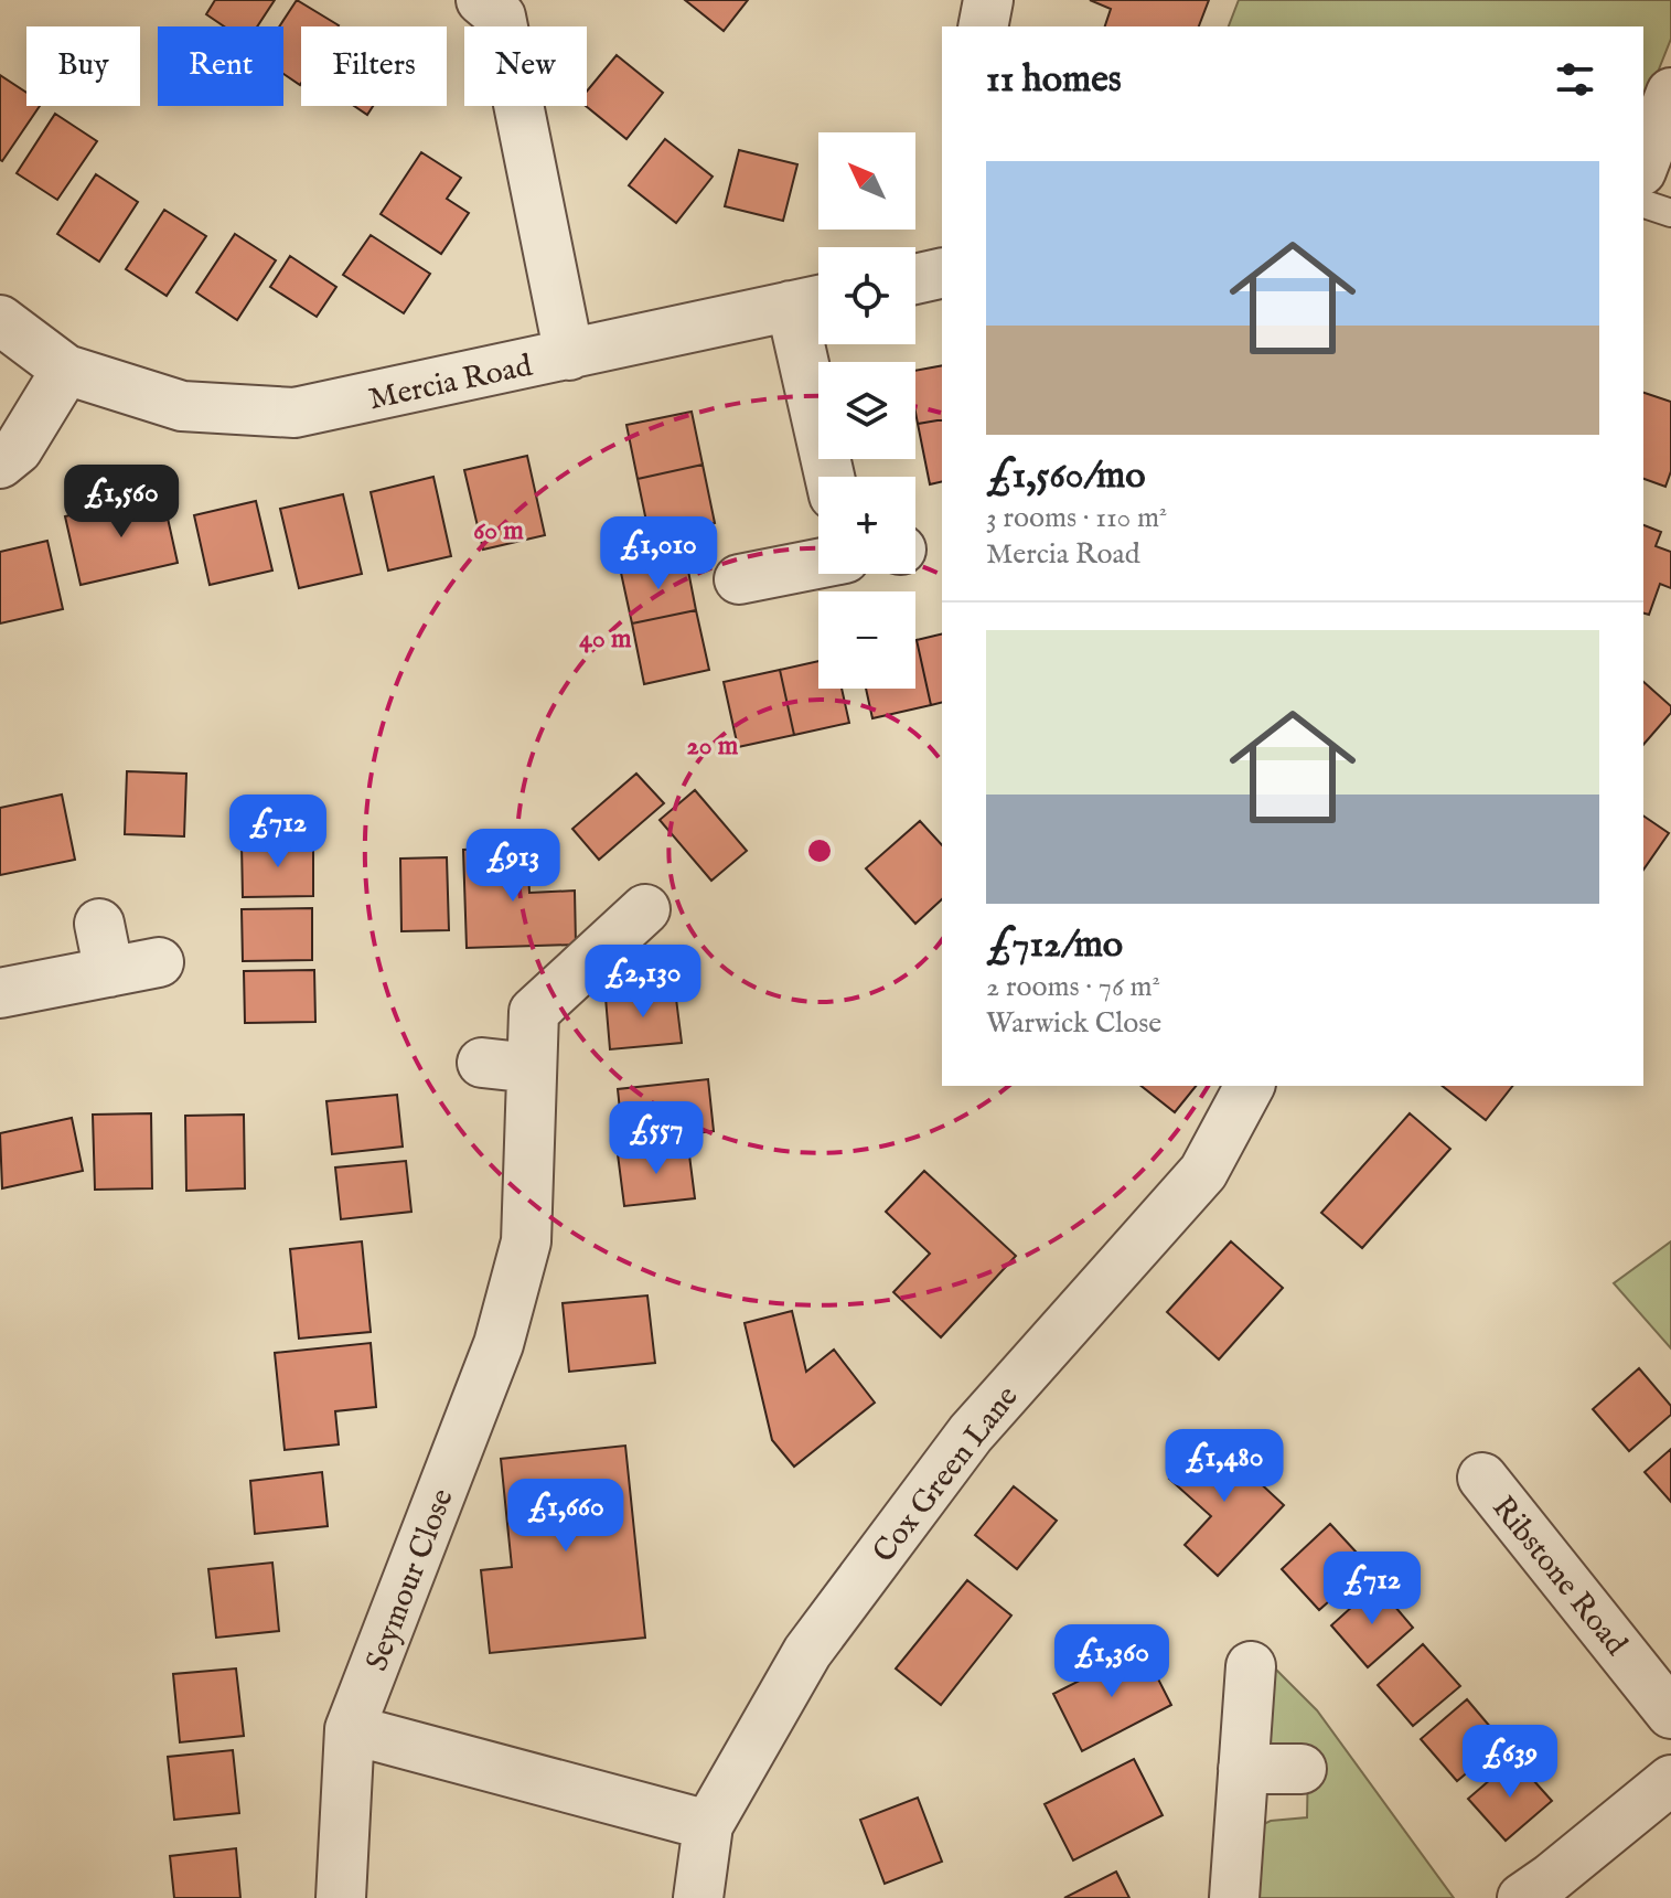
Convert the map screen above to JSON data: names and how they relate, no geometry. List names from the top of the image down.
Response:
{
  "streets": {
    "street": [
      "Mercia Road",
      "Cox Green Lane",
      "Ribstone Road",
      "Seymour Close"
    ]
  },
  "north": "top left",
  "page": {
    "chip": [
      "Buy",
      "Rent",
      "Filters",
      "New"
    ],
    "heading": "11 homes",
    "map_buttons": ["+", "−"],
    "list": [
      {
        "name": "£1,560/mo",
        "note": "3 rooms · 110 m² · Mercia Road"
      },
      {
        "name": "£712/mo",
        "note": "2 rooms · 76 m² · Warwick Close"
      }
    ],
    "price": [
      "£1,560",
      "£1,010",
      "£712",
      "£913",
      "£2,130",
      "£557",
      "£1,480",
      "£1,660",
      "£712",
      "£1,360",
      "£639"
    ]
  },
  "rings": ["60 m", "40 m", "20 m"]
}
